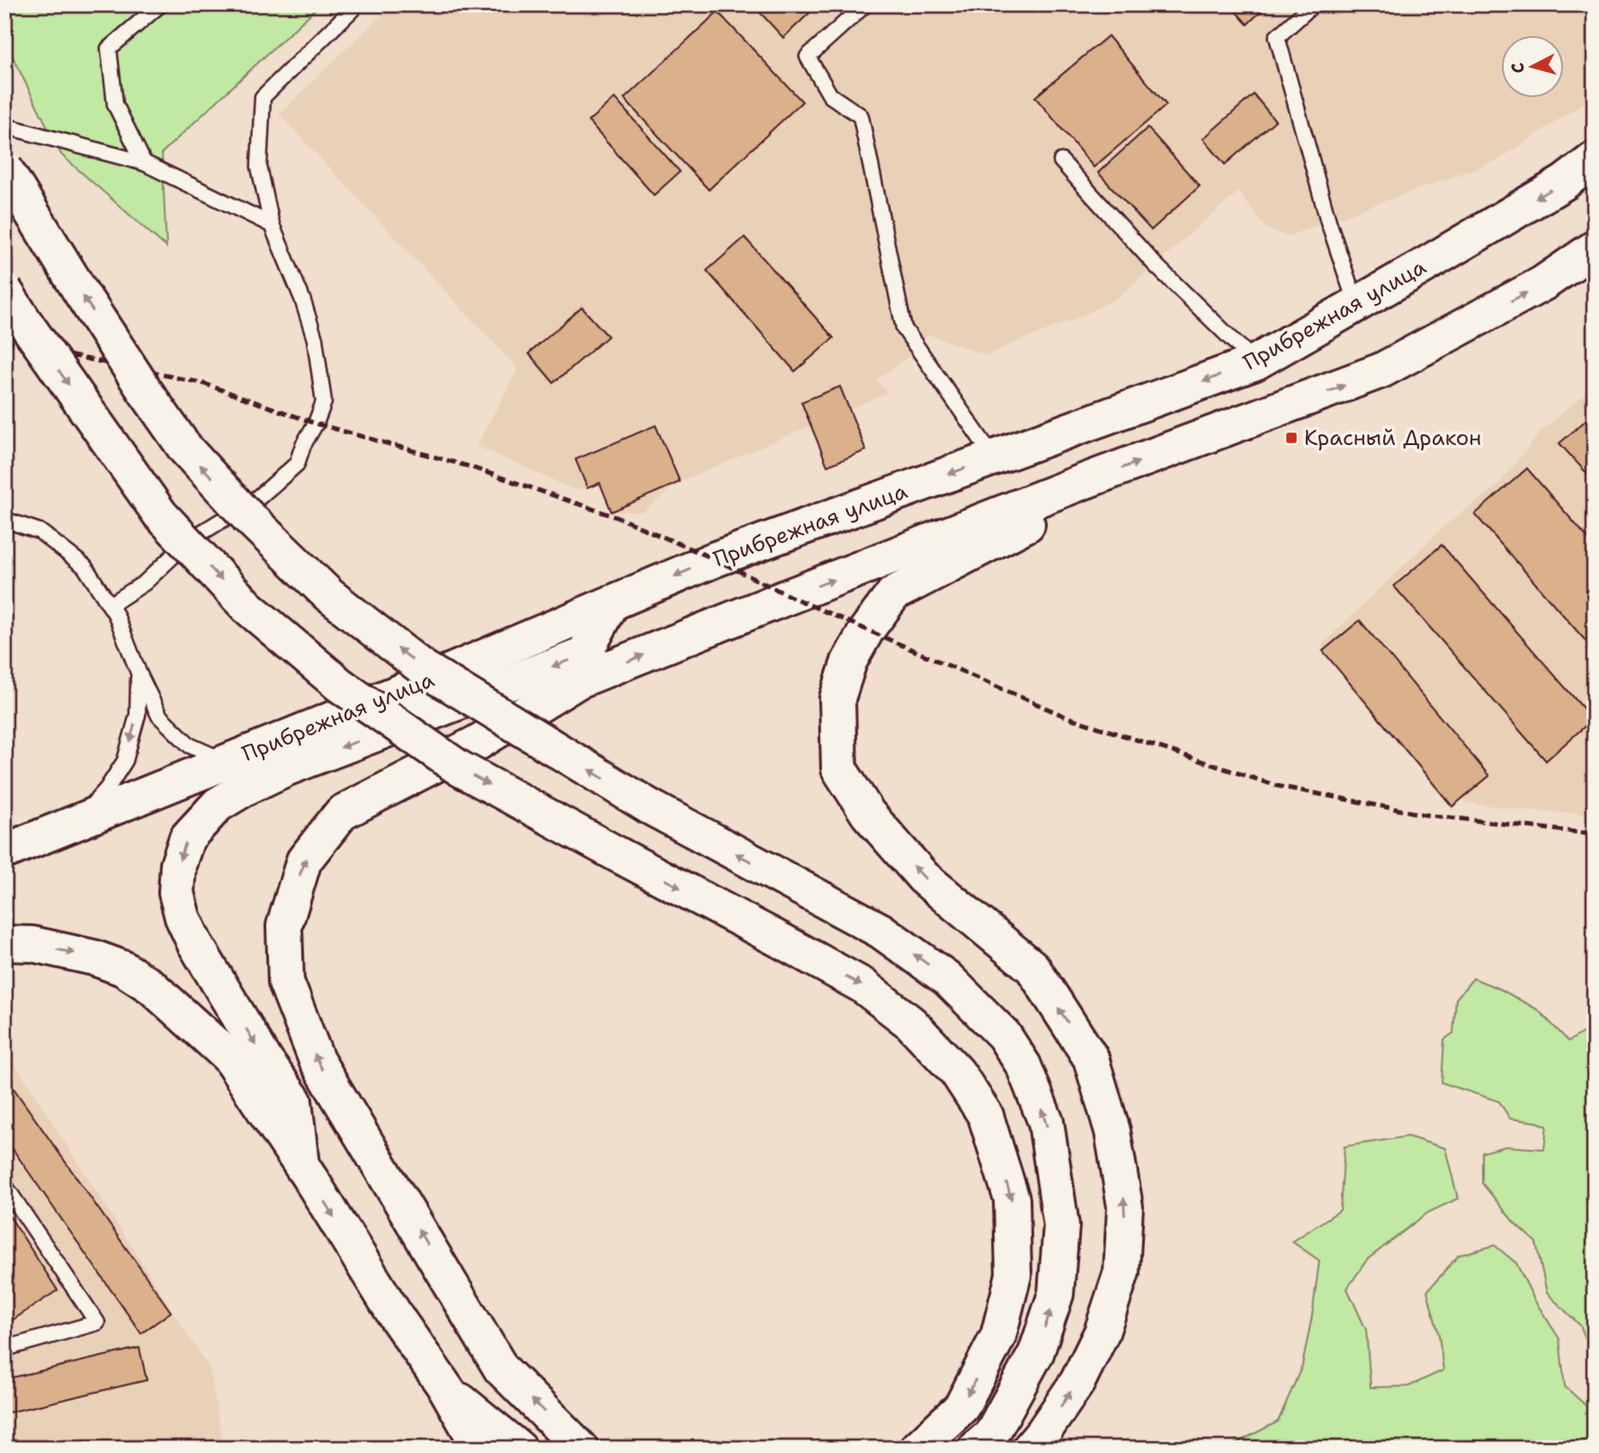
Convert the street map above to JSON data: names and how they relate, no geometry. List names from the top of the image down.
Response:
{
  "streets": {
    "street": ["Прибрежная улица"]
  },
  "places": {
    "transit": ["Красный Дракон"]
  },
  "north": "left"
}
